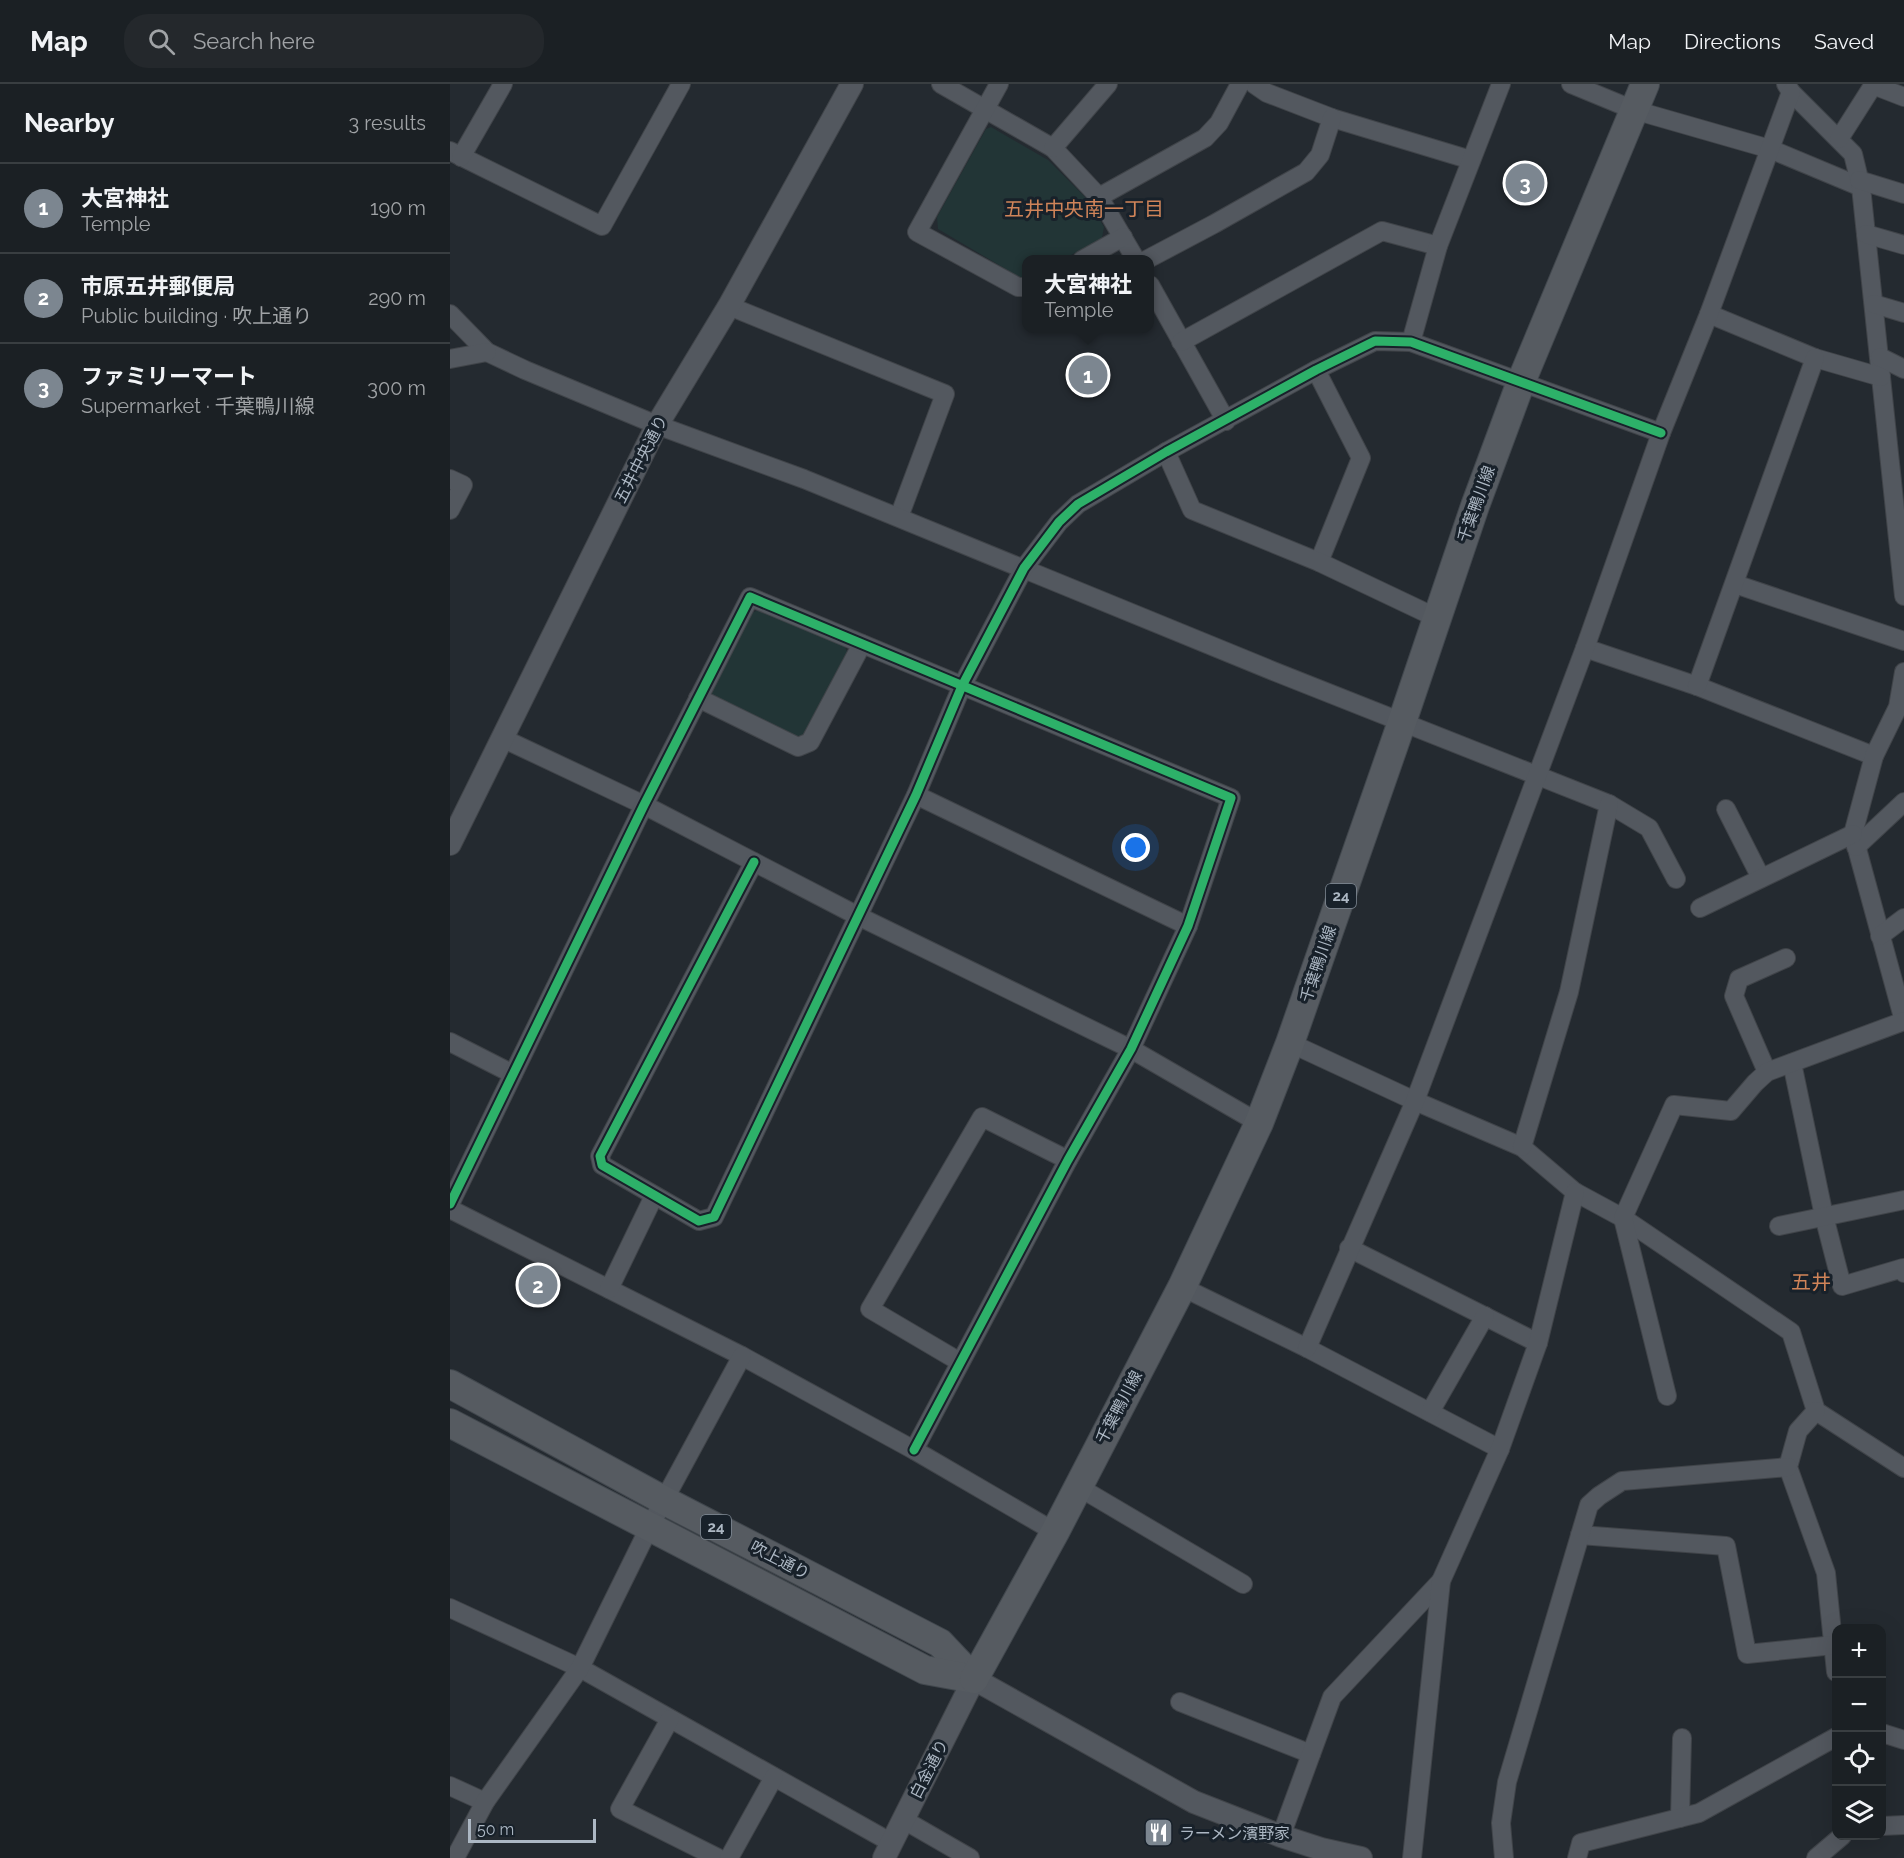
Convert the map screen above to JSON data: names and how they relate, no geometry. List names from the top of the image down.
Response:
{
  "streets": {
    "main road": ["千葉鴨川線", "24", "吹上通り"],
    "street": ["五井中央通り", "白金通り"]
  },
  "crossings": [
    ["千葉鴨川線", "吹上通り"],
    ["千葉鴨川線", "白金通り"],
    ["吹上通り", "白金通り"]
  ],
  "districts": ["五井中央南一丁目", "五井"],
  "places": {
    "restaurant": ["ラーメン濱野家"]
  },
  "scale_bar": "50 m",
  "page": {
    "header": "Map",
    "search": "Search here",
    "nav": ["Map", "Directions", "Saved"],
    "heading": ["Nearby", "3 results"],
    "pins": ["3", "1", "2"],
    "list": [
      {
        "mark": "1",
        "name": "大宮神社",
        "note": "Temple",
        "value": "190 m"
      },
      {
        "mark": "2",
        "name": "市原五井郵便局",
        "note": "Public building · 吹上通り",
        "value": "290 m"
      },
      {
        "mark": "3",
        "name": "ファミリーマート",
        "note": "Supermarket · 千葉鴨川線",
        "value": "300 m"
      }
    ],
    "popup": ["大宮神社", "Temple"],
    "map_buttons": ["+", "−"],
    "scale": "50 m"
  }
}
